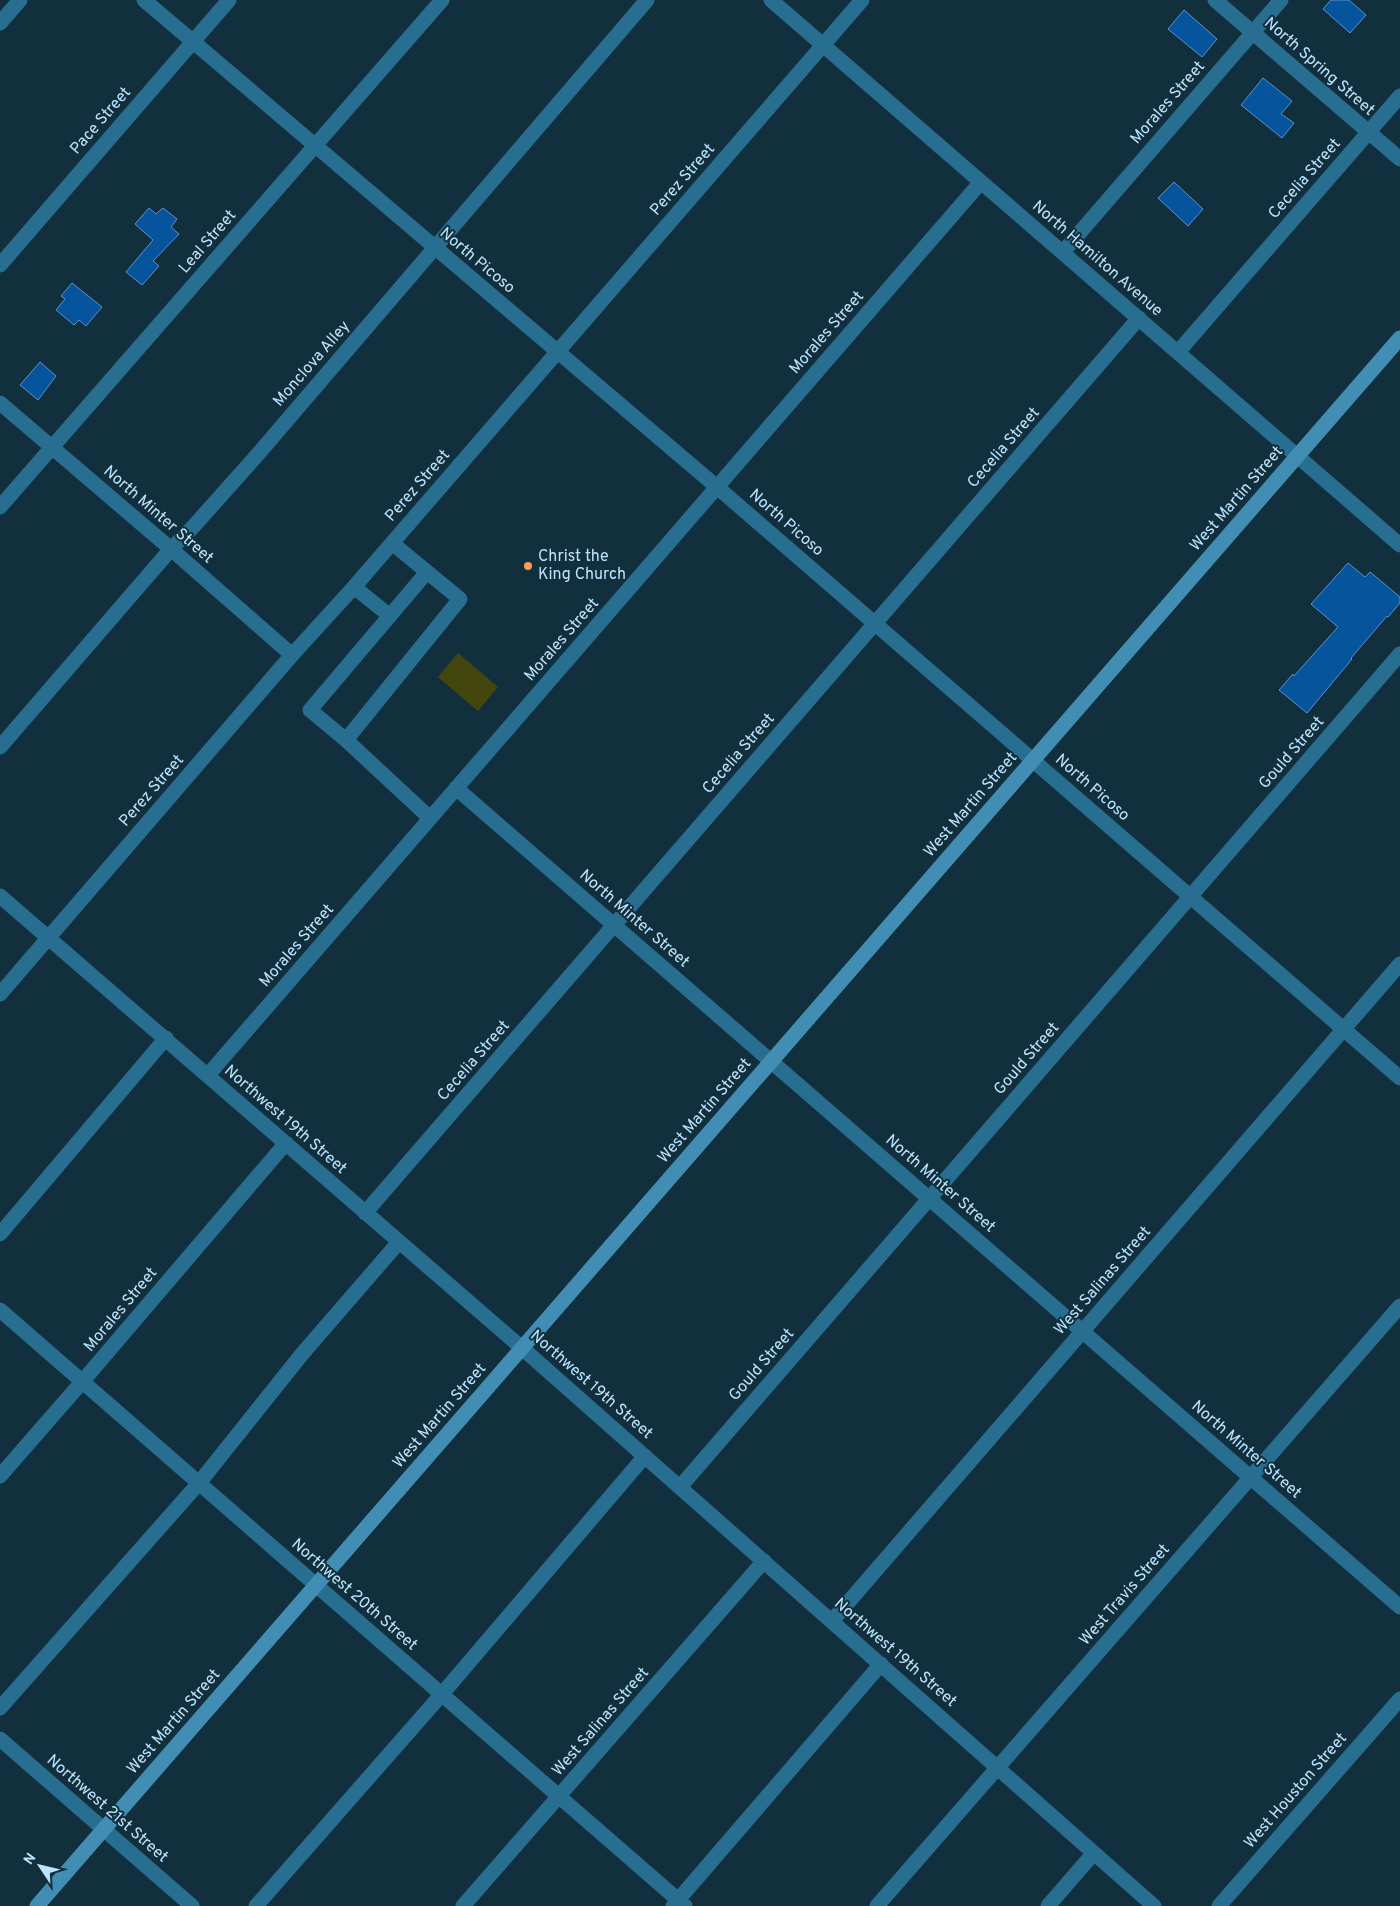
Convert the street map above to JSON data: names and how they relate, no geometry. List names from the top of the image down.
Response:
{
  "streets": {
    "main road": ["West Martin Street"],
    "street": [
      "North Spring Street",
      "Morales Street",
      "Pace Street",
      "Cecelia Street",
      "Perez Street",
      "Leal Street",
      "North Hamilton Avenue",
      "North Picoso",
      "Monclova Alley",
      "North Minter Street",
      "Gould Street",
      "Northwest 19th Street",
      "West Salinas Street",
      "Northwest 20th Street",
      "West Travis Street",
      "West Houston Street",
      "Northwest 21st Street"
    ]
  },
  "crossings": [
    ["North Spring Street", "Morales Street"],
    ["North Spring Street", "Cecelia Street"],
    ["Morales Street", "North Hamilton Avenue"],
    ["Morales Street", "North Picoso"],
    ["Morales Street", "North Minter Street"],
    ["Morales Street", "Northwest 19th Street"],
    ["Morales Street", "Northwest 20th Street"],
    ["Pace Street", "North Picoso"],
    ["Cecelia Street", "North Hamilton Avenue"],
    ["Cecelia Street", "North Picoso"],
    ["Cecelia Street", "North Minter Street"],
    ["Cecelia Street", "Northwest 19th Street"],
    ["Perez Street", "North Hamilton Avenue"],
    ["Perez Street", "North Picoso"],
    ["Perez Street", "North Minter Street"],
    ["Perez Street", "Northwest 19th Street"],
    ["Leal Street", "North Picoso"],
    ["Leal Street", "North Minter Street"],
    ["North Hamilton Avenue", "West Martin Street"],
    ["North Picoso", "Monclova Alley"],
    ["North Picoso", "West Martin Street"],
    ["North Picoso", "Gould Street"],
    ["North Picoso", "West Salinas Street"],
    ["Monclova Alley", "North Minter Street"],
    ["West Martin Street", "North Minter Street"],
    ["West Martin Street", "Northwest 19th Street"],
    ["West Martin Street", "Northwest 20th Street"],
    ["West Martin Street", "Northwest 21st Street"],
    ["North Minter Street", "Gould Street"],
    ["North Minter Street", "West Salinas Street"],
    ["North Minter Street", "West Travis Street"],
    ["Gould Street", "Northwest 19th Street"],
    ["Northwest 19th Street", "West Salinas Street"],
    ["Northwest 19th Street", "West Travis Street"],
    ["West Salinas Street", "Northwest 20th Street"]
  ],
  "places": ["Christ the King Church"],
  "north": "top left"
}
